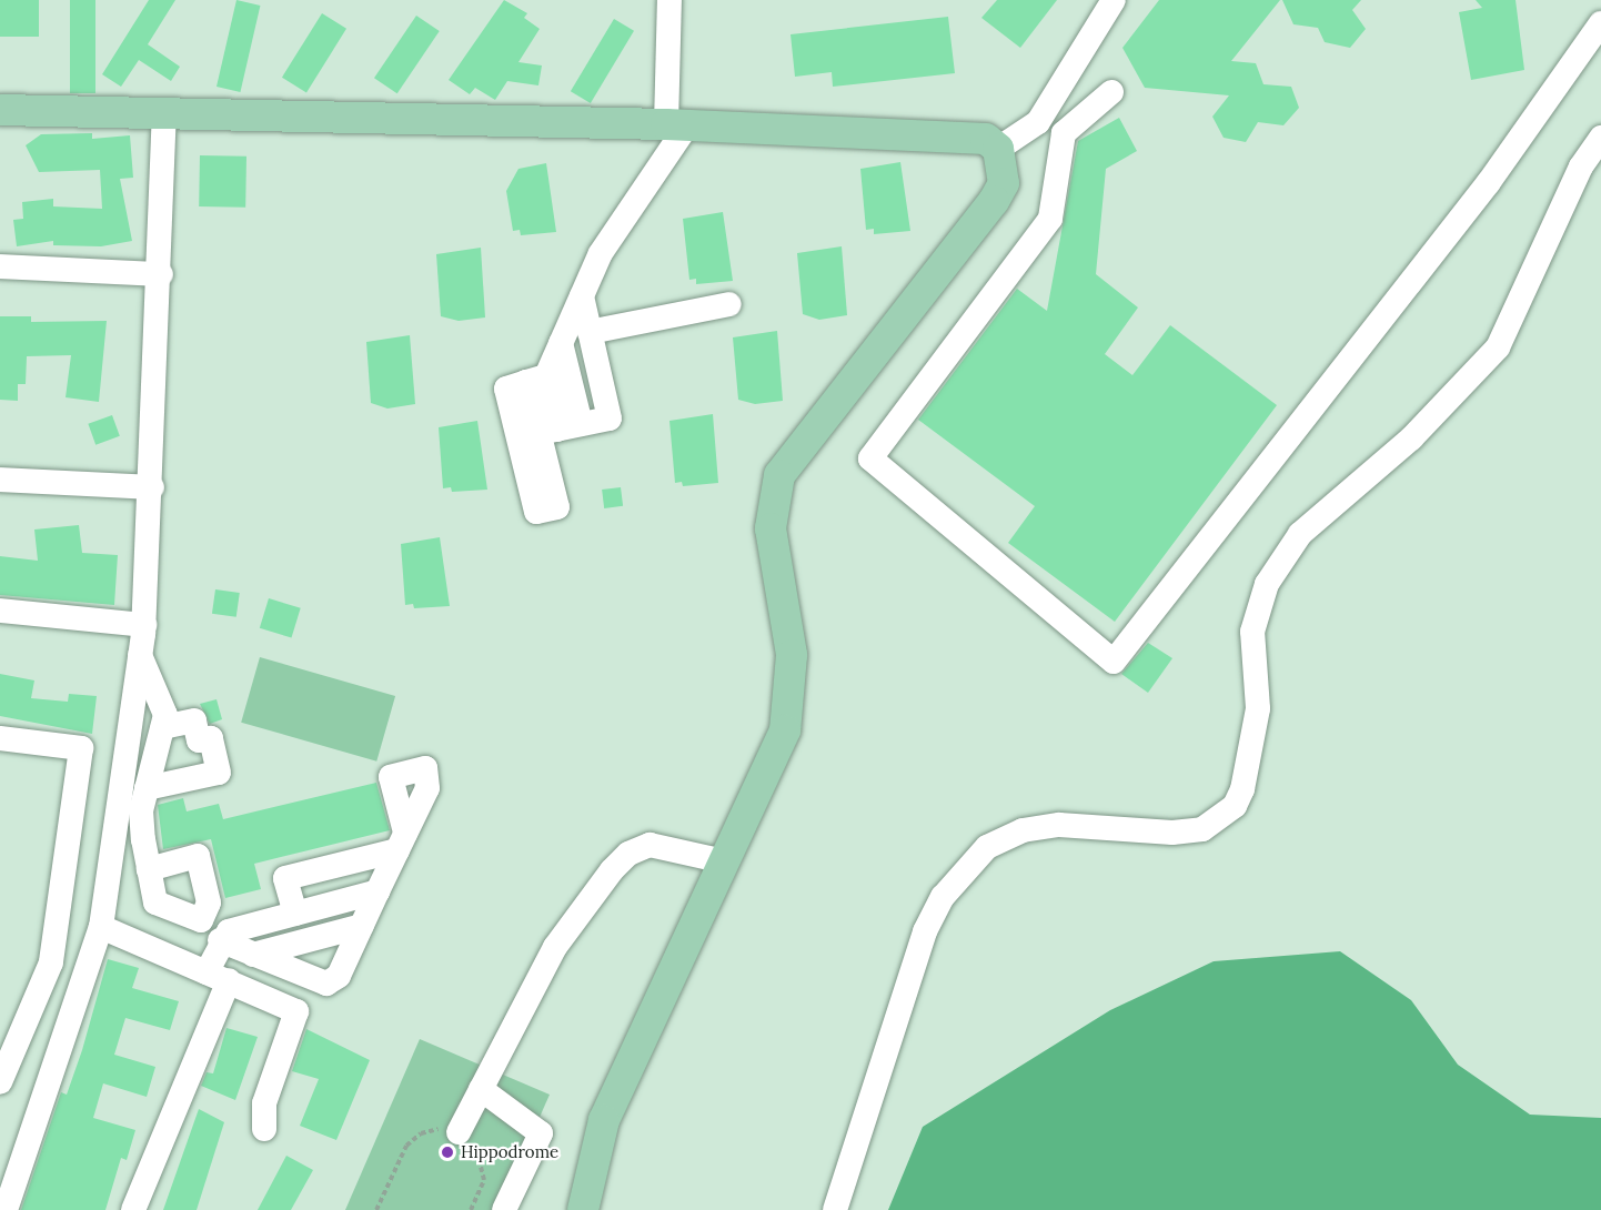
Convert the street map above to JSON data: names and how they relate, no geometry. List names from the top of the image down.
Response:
{
  "places": ["Hippodrome"]
}
